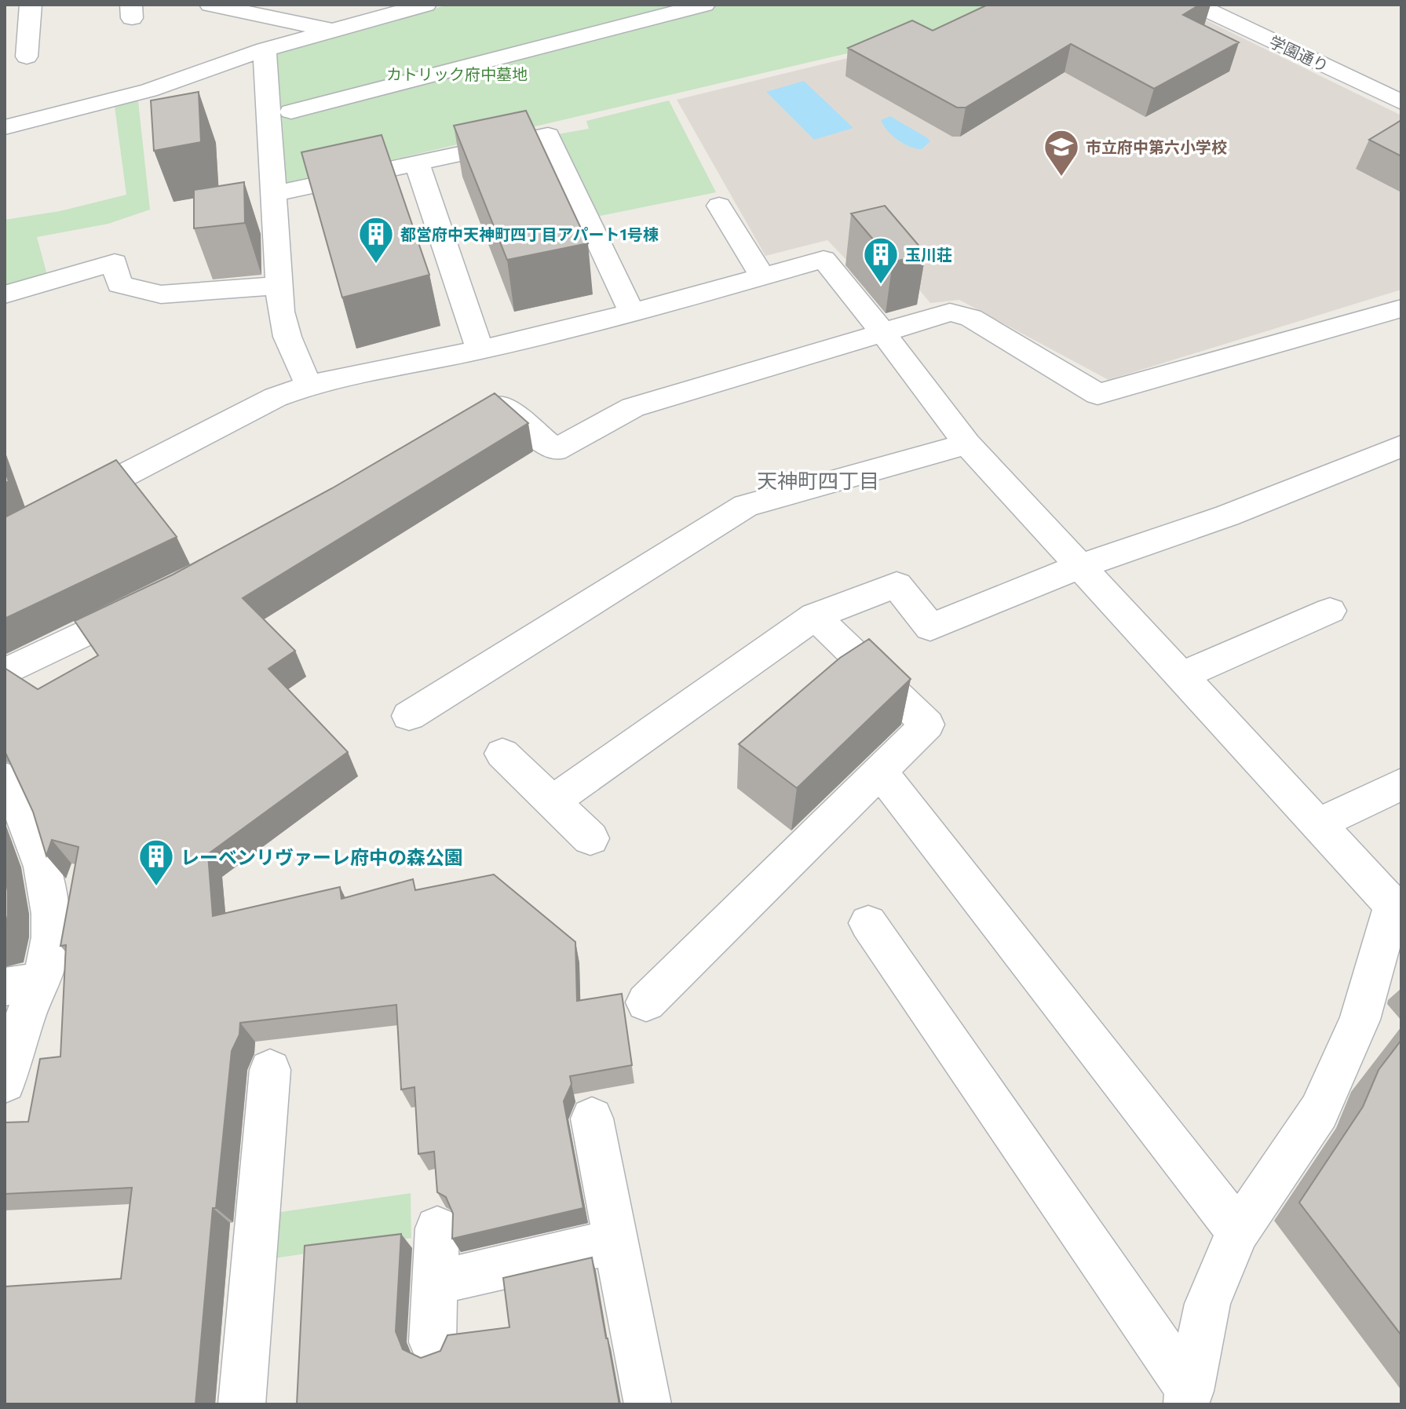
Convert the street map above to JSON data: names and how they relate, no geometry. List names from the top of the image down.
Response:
{
  "streets": {
    "street": ["学園通り"]
  },
  "districts": ["天神町四丁目"],
  "parks": ["カトリック府中墓地"],
  "places": {
    "school or university": ["市立府中第六小学校"],
    "building": ["都営府中天神町四丁目アパート1号棟", "玉川荘", "レーベンリヴァーレ府中の森公園"]
  }
}
